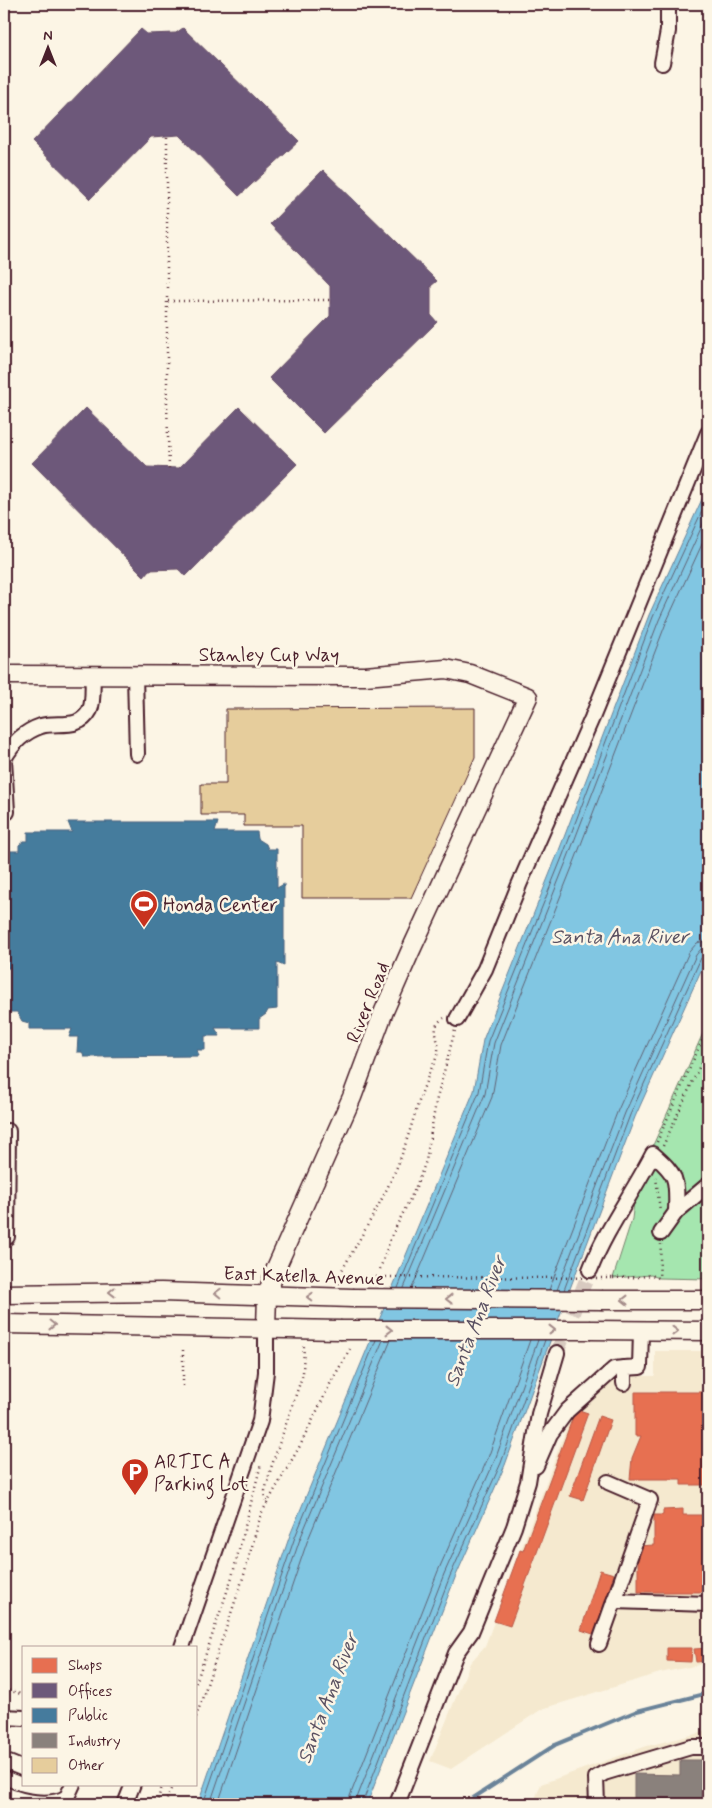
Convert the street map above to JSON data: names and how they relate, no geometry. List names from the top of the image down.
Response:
{
  "streets": {
    "main road": ["Stanley Cup Way", "River Road", "East Katella Avenue"]
  },
  "crossings": [
    ["Stanley Cup Way", "River Road"],
    ["River Road", "East Katella Avenue"]
  ],
  "water": ["Santa Ana River"],
  "places": {
    "sports": ["Honda Center"],
    "parking": ["ARTIC A Parking Lot"]
  },
  "legend": [
    "Shops",
    "Offices",
    "Public",
    "Industry",
    "Other"
  ],
  "north": "top"
}
